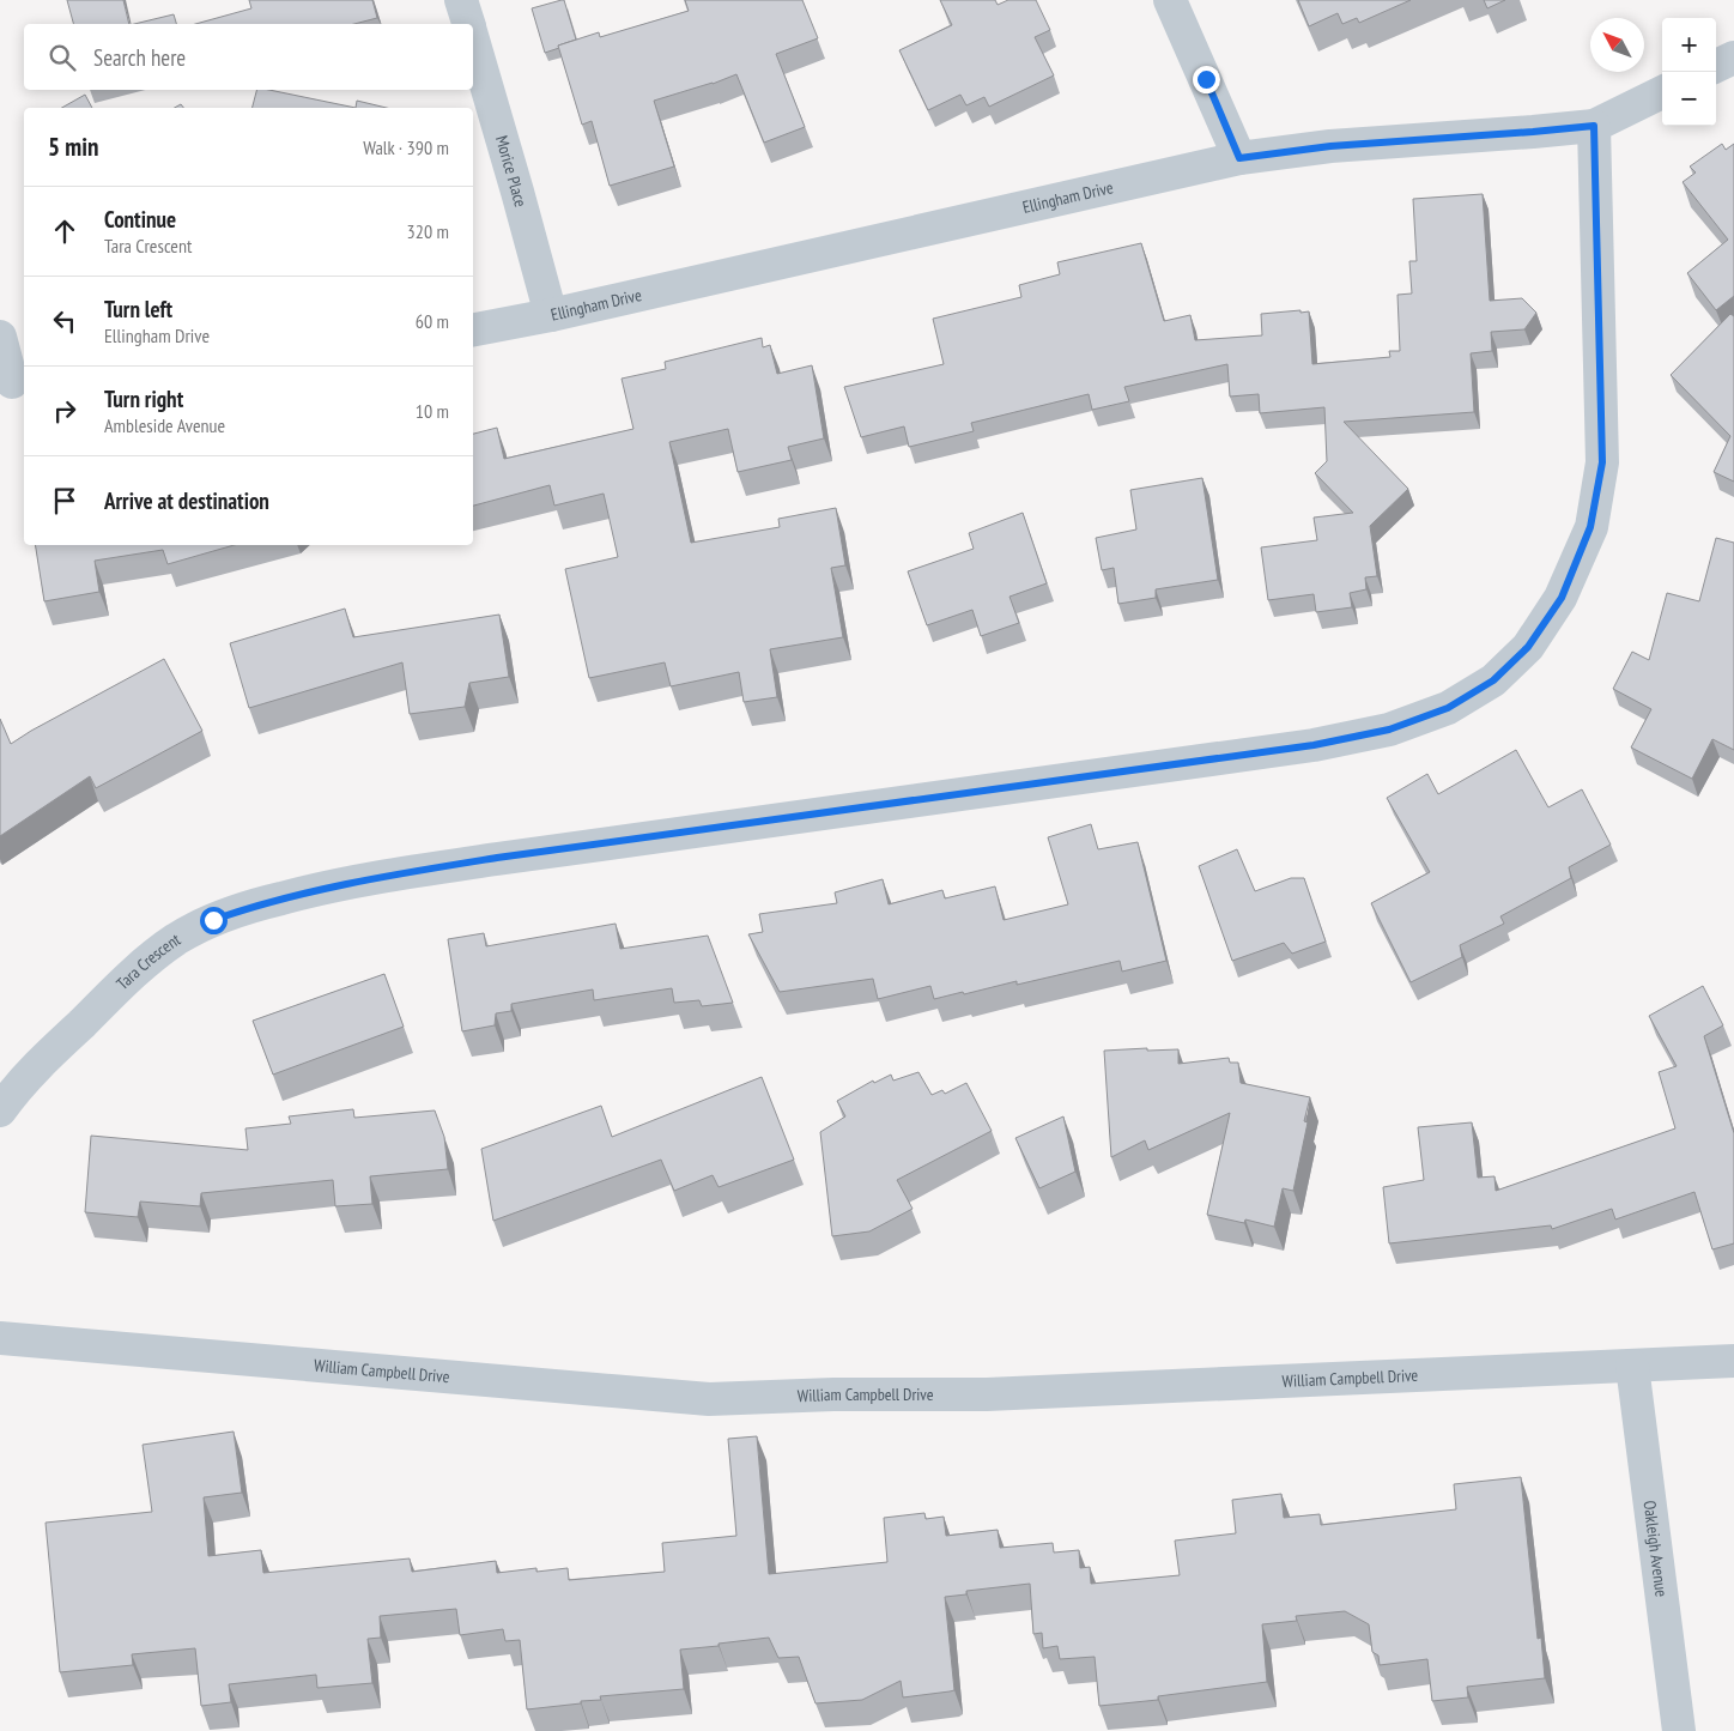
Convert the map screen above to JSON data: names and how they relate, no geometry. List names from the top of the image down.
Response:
{
  "streets": {
    "street": [
      "Morice Place",
      "Ellingham Drive",
      "Tara Crescent",
      "William Campbell Drive",
      "Oakleigh Avenue"
    ]
  },
  "crossings": [
    ["Morice Place", "Ellingham Drive"],
    ["Ellingham Drive", "Tara Crescent"],
    ["William Campbell Drive", "Oakleigh Avenue"]
  ],
  "north": "top left",
  "page": {
    "map_buttons": ["+", "−"],
    "search": "Search here",
    "heading": ["5 min", "Walk · 390 m"],
    "list": [
      ["Continue", "Tara Crescent", "320 m"],
      ["Turn left", "Ellingham Drive", "60 m"],
      ["Turn right", "Ambleside Avenue", "10 m"],
      "Arrive at destination"
    ]
  }
}
